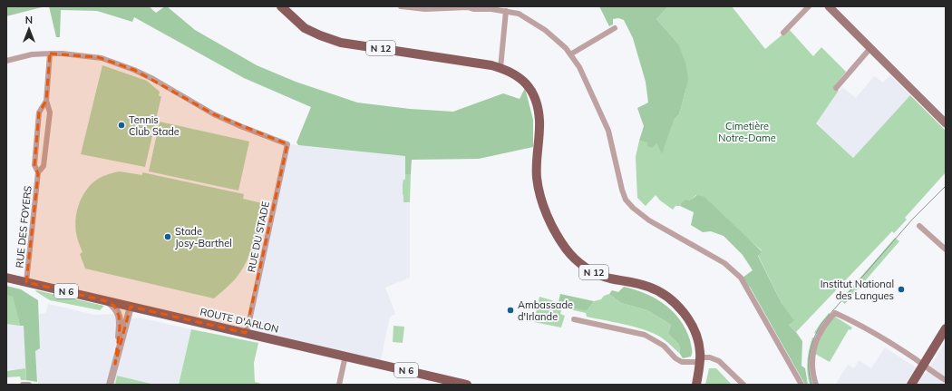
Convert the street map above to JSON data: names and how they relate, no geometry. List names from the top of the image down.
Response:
{
  "streets": {
    "main road": ["N 12", "N 6", "ROUTE D'ARLON"],
    "street": ["RUE DES FOYERS", "RUE DU STADE"]
  },
  "crossings": [
    ["RUE DES FOYERS", "RUE DU STADE"],
    ["RUE DES FOYERS", "ROUTE D'ARLON"],
    ["RUE DU STADE", "ROUTE D'ARLON"]
  ],
  "parks": ["Cimetière Notre-Dame"],
  "places": [
    "Tennis Club Stade",
    "Stade Josy-Barthel",
    "Institut National des Langues",
    "Ambassade d'Irlande"
  ],
  "north": "top"
}
